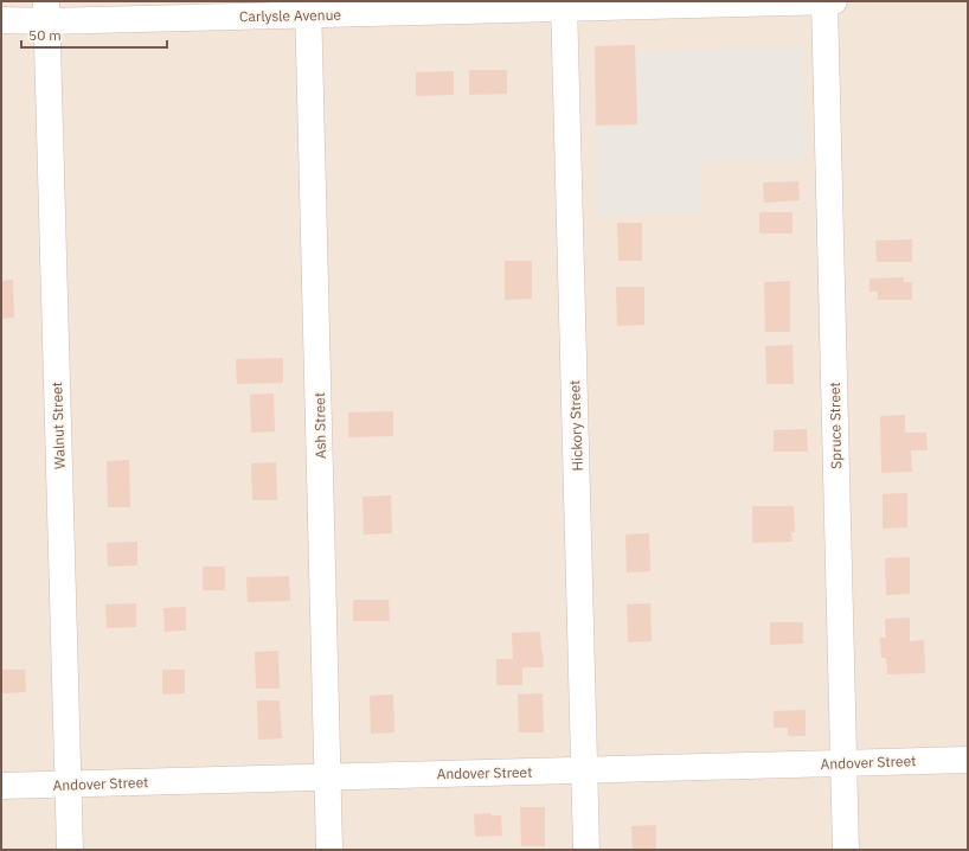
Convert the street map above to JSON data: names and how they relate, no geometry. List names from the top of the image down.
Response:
{
  "streets": {
    "street": [
      "Carlysle Avenue",
      "Walnut Street",
      "Ash Street",
      "Hickory Street",
      "Spruce Street",
      "Andover Street"
    ]
  },
  "crossings": [
    ["Carlysle Avenue", "Walnut Street"],
    ["Carlysle Avenue", "Ash Street"],
    ["Carlysle Avenue", "Hickory Street"],
    ["Carlysle Avenue", "Spruce Street"],
    ["Walnut Street", "Andover Street"],
    ["Ash Street", "Andover Street"],
    ["Hickory Street", "Andover Street"],
    ["Spruce Street", "Andover Street"]
  ],
  "scale_bar": "50 m"
}
